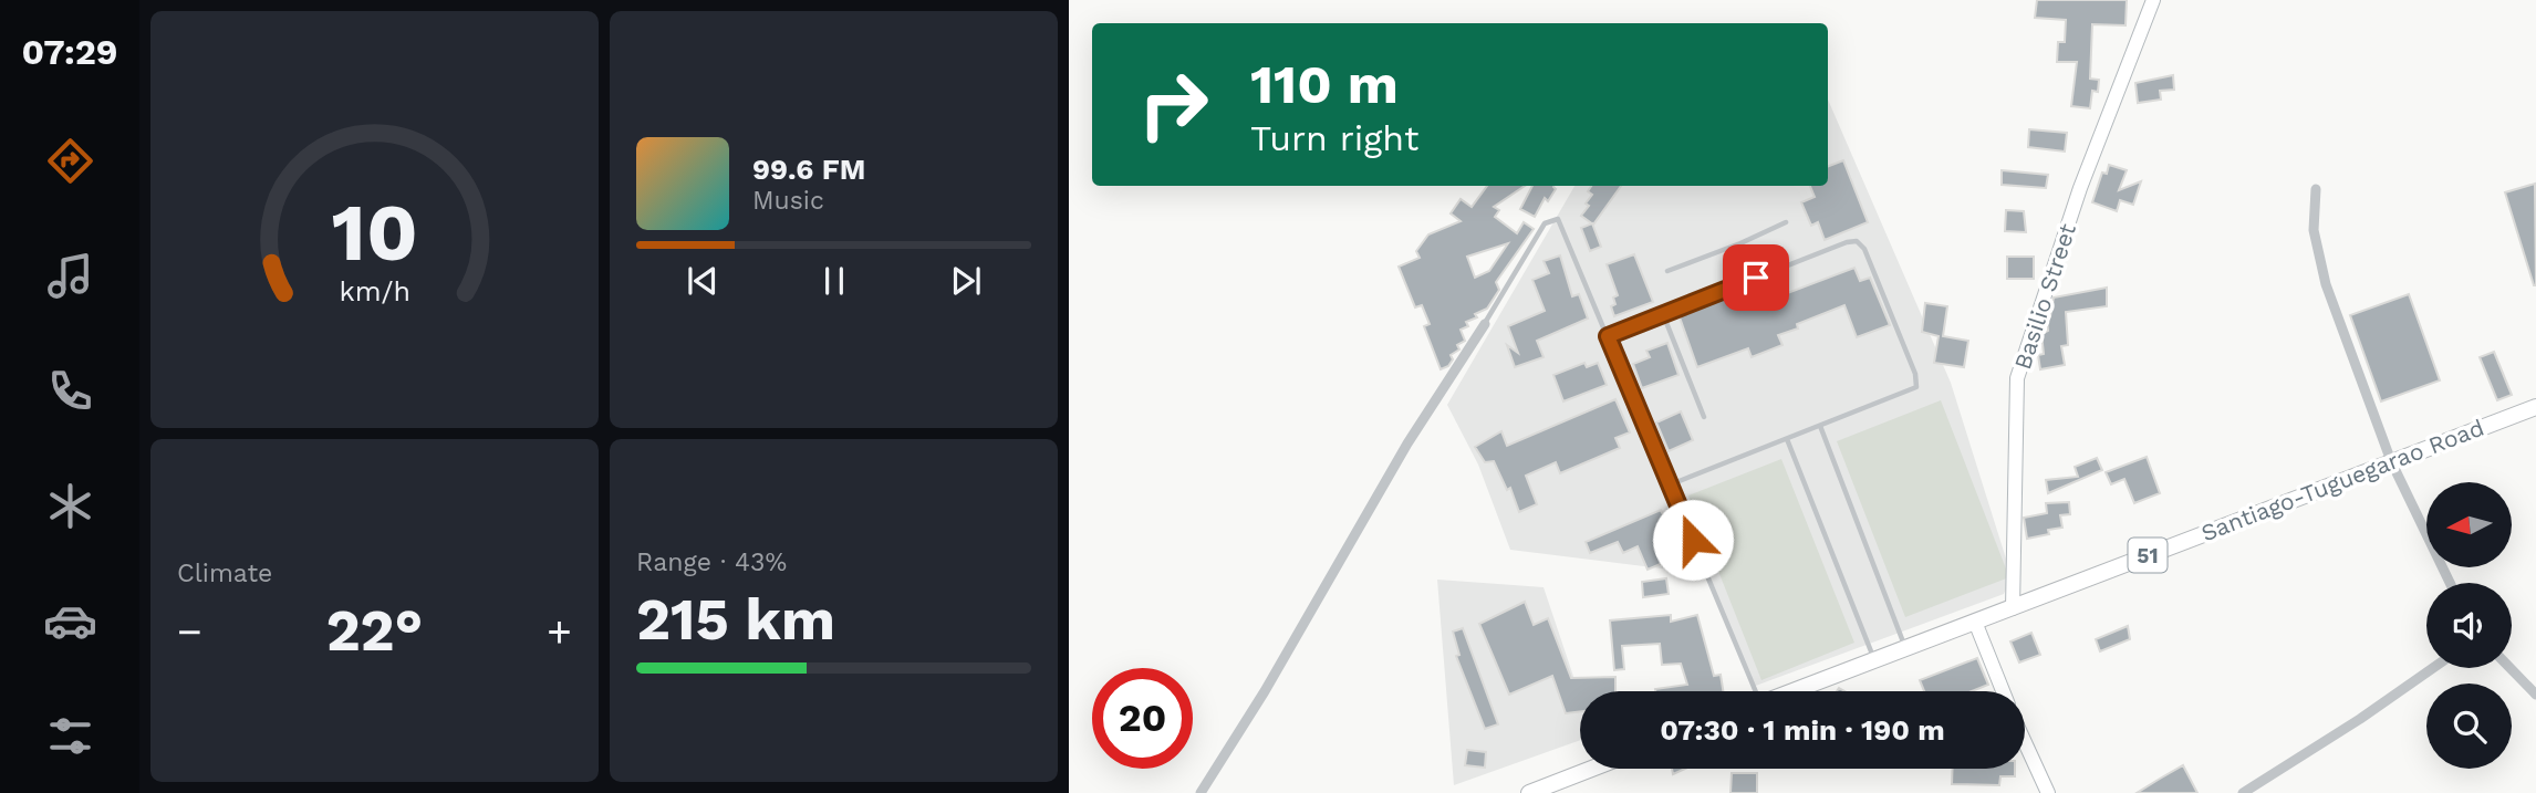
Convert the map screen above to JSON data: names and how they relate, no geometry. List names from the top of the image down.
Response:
{
  "streets": {
    "main road": ["Santiago-Tuguegarao Road", "51"],
    "street": ["Basilio Street"]
  },
  "crossings": [
    ["Basilio Street", "Santiago-Tuguegarao Road"]
  ],
  "north": "left",
  "page": {
    "tabs": "07:29",
    "turn": ["110 m", "Turn right"],
    "song": ["99.6 FM", "Music"],
    "tile": [
      "Climate",
      ["Range · 43%", "215 km"]
    ],
    "heat": ["−", "22°", "+"],
    "limit": "20",
    "trip": "07:30 · 1 min · 190 m",
    "gauge": ["10", "km/h"]
  }
}
